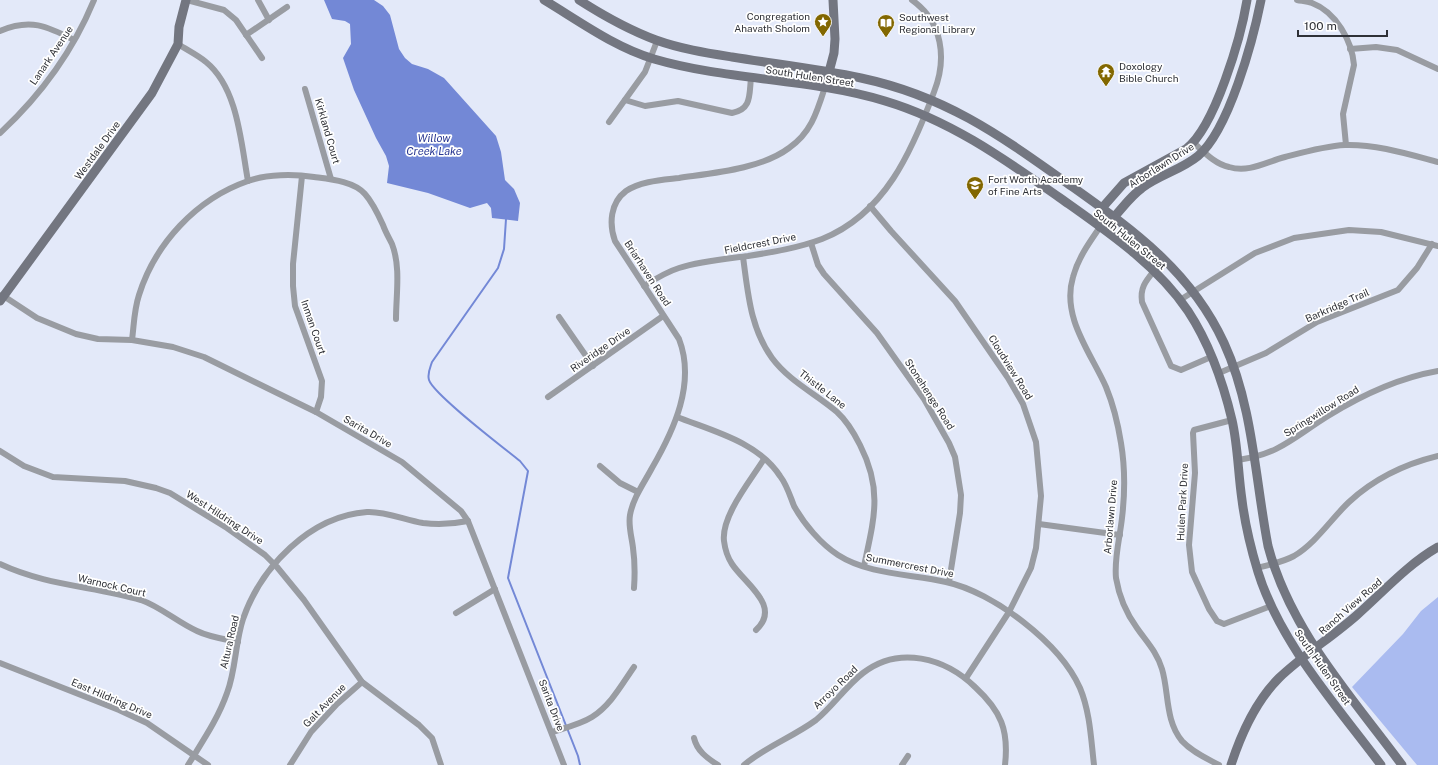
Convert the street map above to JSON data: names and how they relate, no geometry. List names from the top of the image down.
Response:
{
  "streets": {
    "main road": [
      "South Hulen Street",
      "Westdale Drive",
      "Arborlawn Drive",
      "Briarhaven Road",
      "Ranch View Road"
    ],
    "street": [
      "Lanark Avenue",
      "Kirkland Court",
      "Fieldcrest Drive",
      "Barkridge Trail",
      "Inman Court",
      "Riveridge Drive",
      "Cloudview Road",
      "Thistle Lane",
      "Stonehenge Road",
      "Springwillow Road",
      "Sarita Drive",
      "Hulen Park Drive",
      "West Hildring Drive",
      "Summercrest Drive",
      "Warnock Court",
      "Altura Road",
      "Arroyo Road",
      "East Hildring Drive",
      "Galt Avenue"
    ]
  },
  "crossings": [
    ["South Hulen Street", "Arborlawn Drive"],
    ["South Hulen Street", "Fieldcrest Drive"],
    ["South Hulen Street", "Briarhaven Road"],
    ["South Hulen Street", "Barkridge Trail"],
    ["South Hulen Street", "Springwillow Road"],
    ["South Hulen Street", "Hulen Park Drive"],
    ["South Hulen Street", "Ranch View Road"],
    ["Westdale Drive", "Sarita Drive"],
    ["Fieldcrest Drive", "Briarhaven Road"],
    ["Fieldcrest Drive", "Cloudview Road"],
    ["Fieldcrest Drive", "Thistle Lane"],
    ["Fieldcrest Drive", "Stonehenge Road"],
    ["Briarhaven Road", "Riveridge Drive"],
    ["Briarhaven Road", "Summercrest Drive"],
    ["Inman Court", "Sarita Drive"],
    ["Cloudview Road", "Summercrest Drive"],
    ["Cloudview Road", "Arroyo Road"],
    ["Thistle Lane", "Summercrest Drive"],
    ["Stonehenge Road", "Summercrest Drive"],
    ["Sarita Drive", "Altura Road"],
    ["West Hildring Drive", "Altura Road"],
    ["West Hildring Drive", "Galt Avenue"],
    ["Warnock Court", "Altura Road"],
    ["Altura Road", "East Hildring Drive"]
  ],
  "water": ["Willow Creek Lake"],
  "places": {
    "place": ["Congregation Ahavath Sholom"],
    "library": ["Southwest Regional Library"],
    "temple": ["Doxology Bible Church"],
    "school or university": ["Fort Worth Academy of Fine Arts"]
  },
  "scale_bar": "100 m"
}
